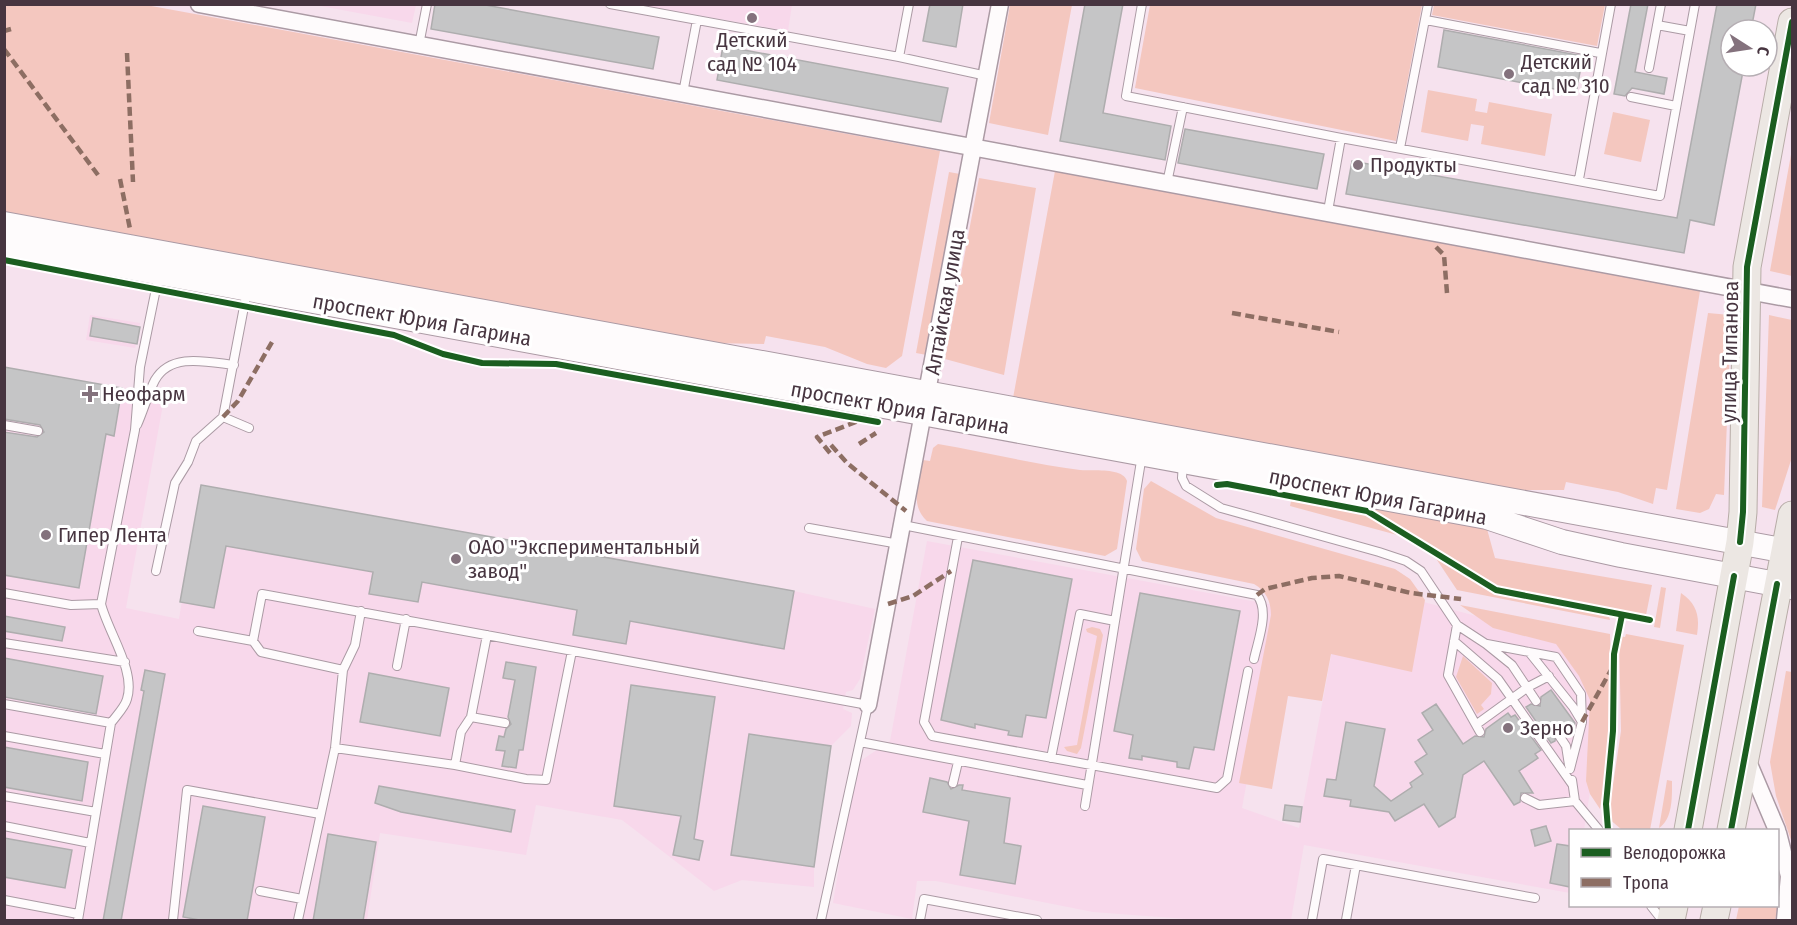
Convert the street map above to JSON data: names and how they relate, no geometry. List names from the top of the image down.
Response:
{
  "streets": {
    "main road": ["проспект Юрия Гагарина", "улица Типанова"],
    "street": ["Алтайская улица"]
  },
  "crossings": [
    ["Алтайская улица", "проспект Юрия Гагарина"],
    ["проспект Юрия Гагарина", "улица Типанова"]
  ],
  "places": {
    "other": [
      "Детский сад № 104",
      "Детский сад № 310",
      "Продукты",
      "Гипер Лента",
      "ОАО \"Экспериментальный завод\"",
      "Зерно"
    ],
    "health": ["Неофарм"]
  },
  "legend": ["Велодорожка", "Тропа"],
  "north": "right"
}
